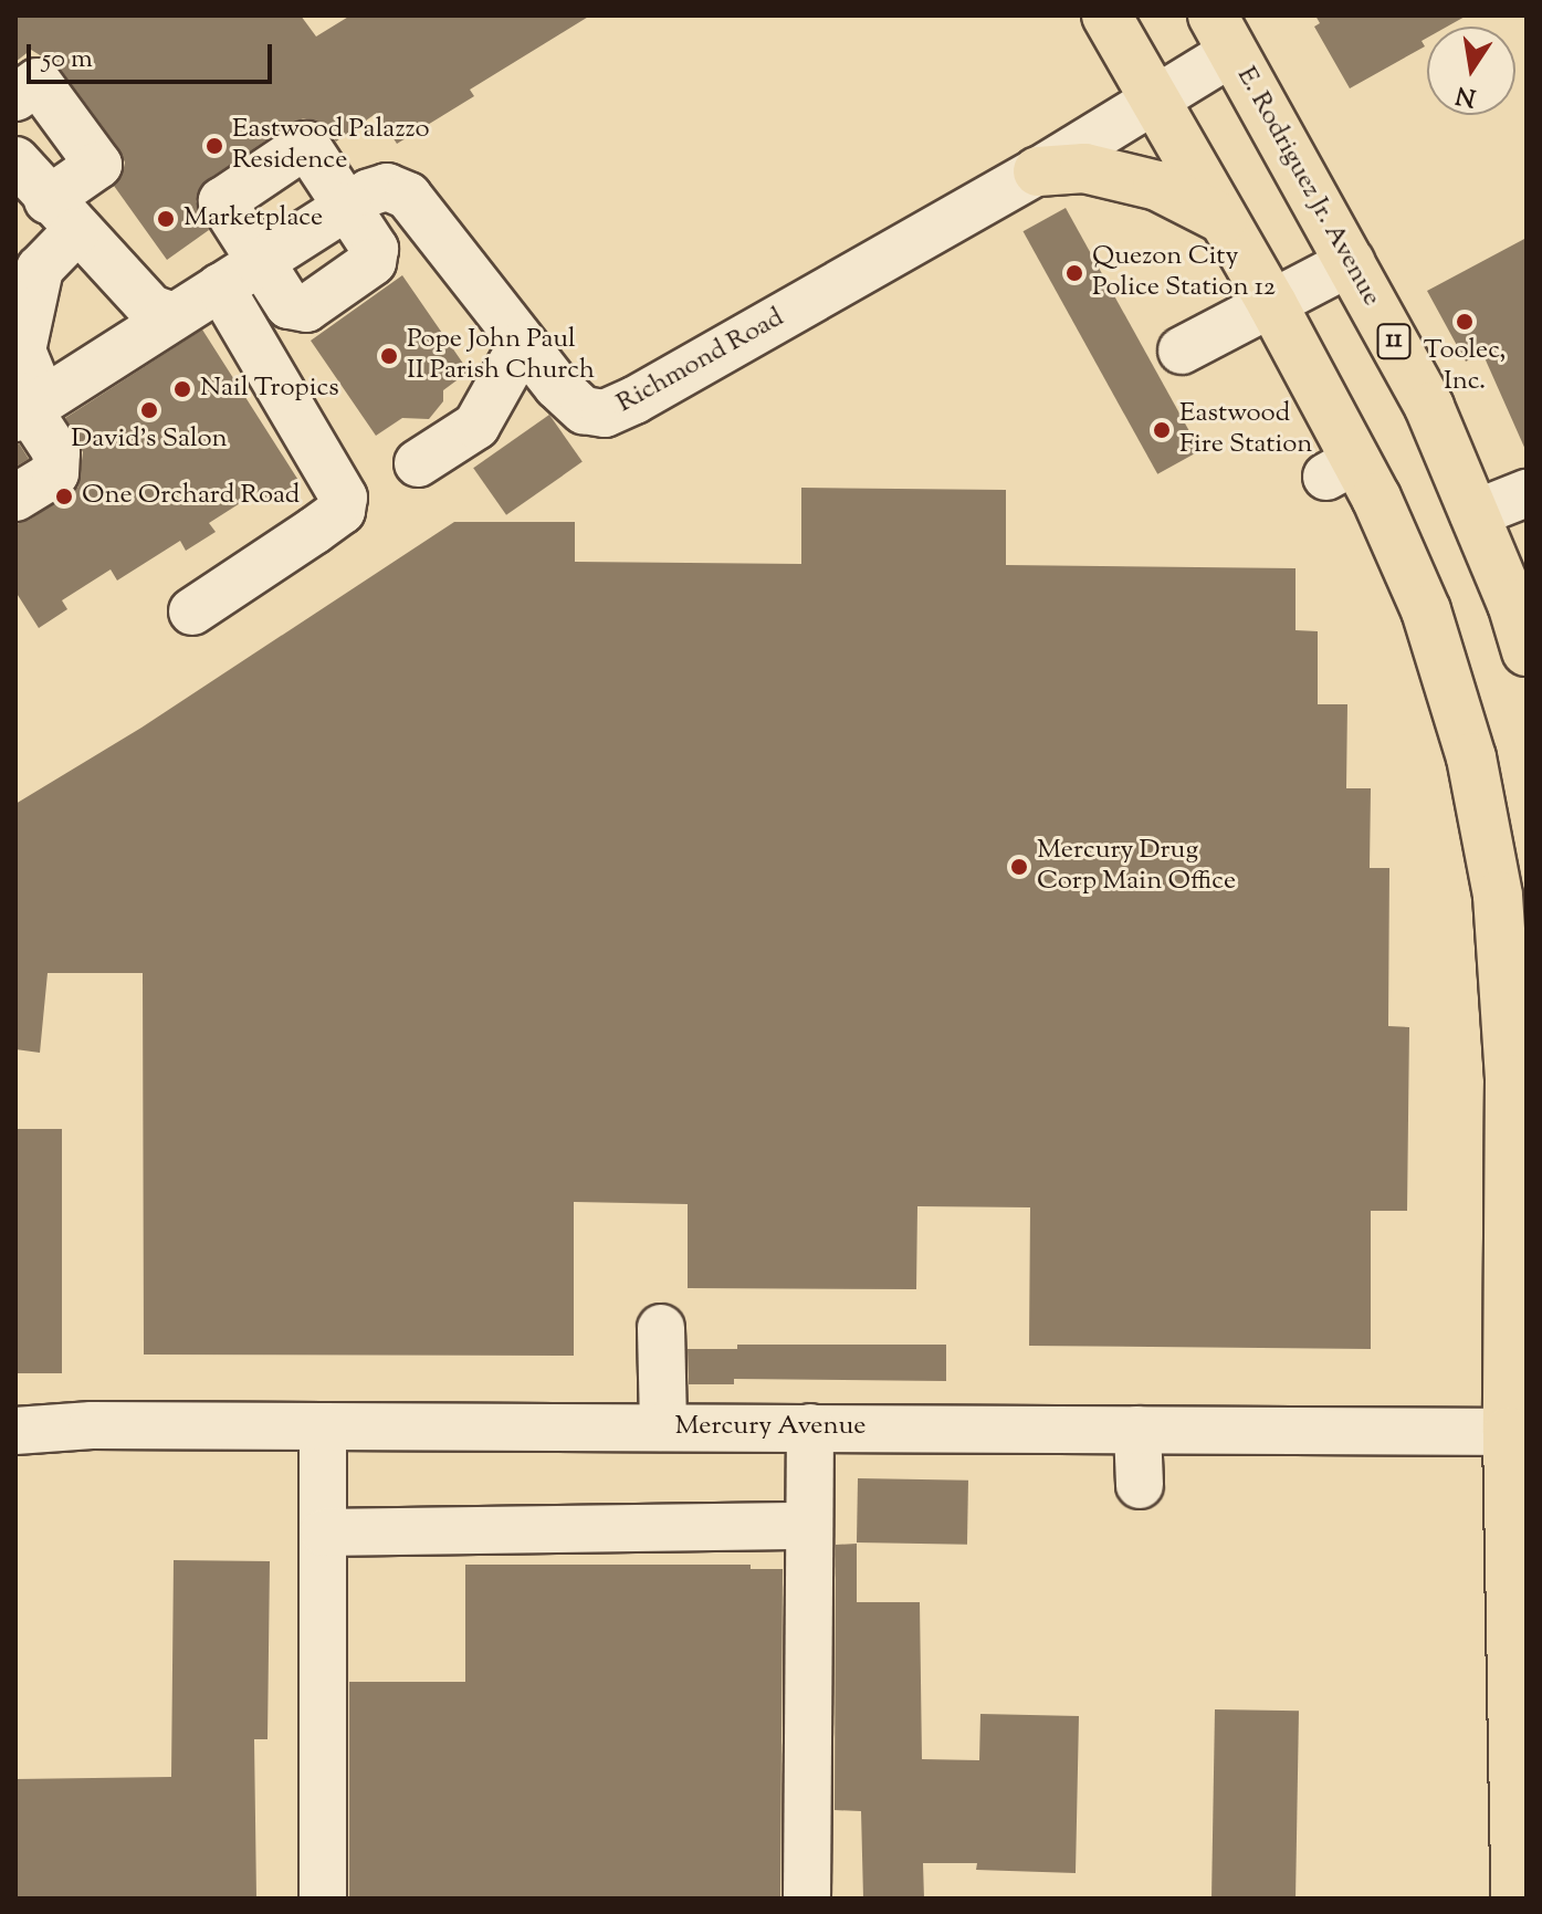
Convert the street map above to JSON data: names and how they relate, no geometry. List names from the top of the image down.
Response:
{
  "streets": {
    "main road": ["E. Rodriguez Jr. Avenue", "11"],
    "street": ["Richmond Road", "Mercury Avenue"]
  },
  "crossings": [
    ["E. Rodriguez Jr. Avenue", "Richmond Road"]
  ],
  "places": [
    "Eastwood Palazzo Residence",
    "Marketplace",
    "Quezon City Police Station 12",
    "Toolec, Inc.",
    "Pope John Paul II Parish Church",
    "Nail Tropics",
    "David's Salon",
    "Eastwood Fire Station",
    "One Orchard Road",
    "Mercury Drug Corp Main Office"
  ],
  "scale_bar": "50 m",
  "north": "bottom"
}
